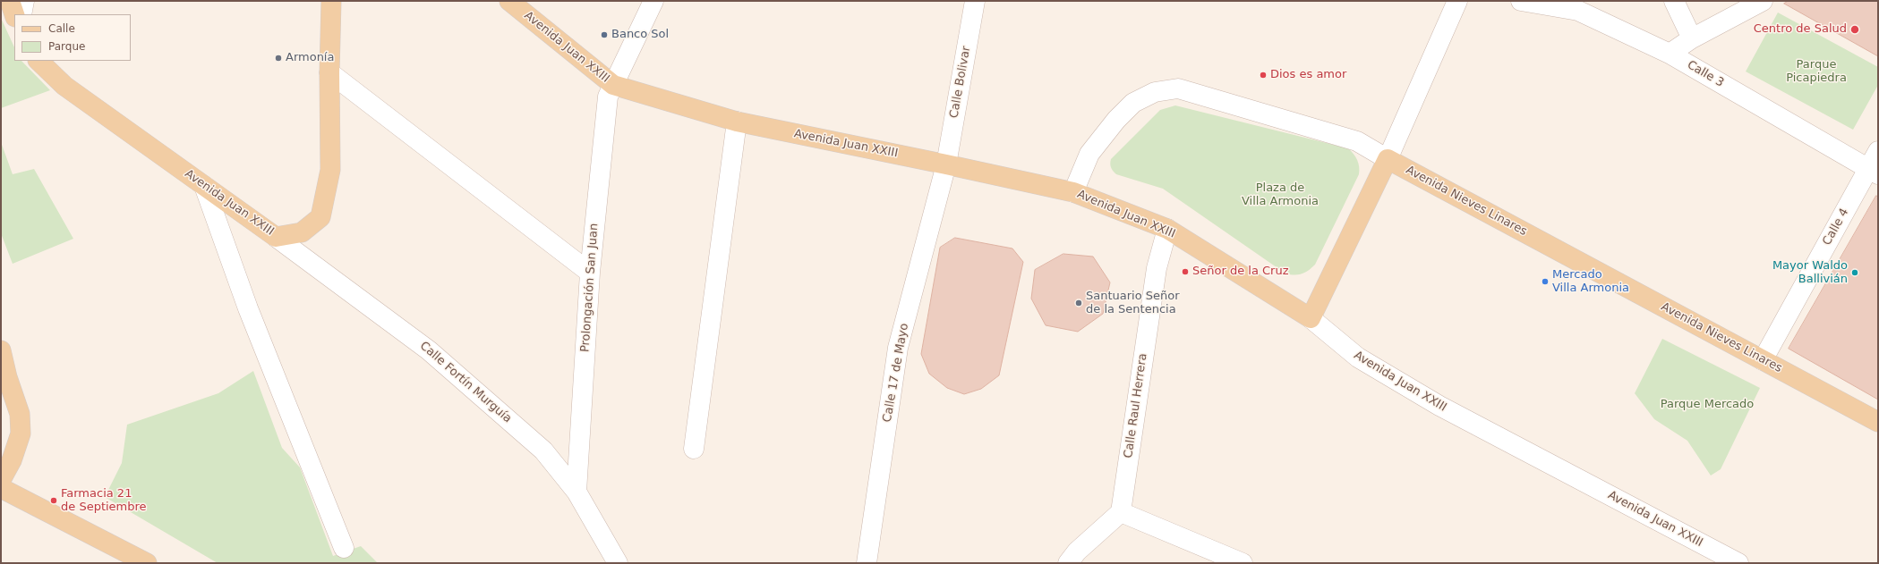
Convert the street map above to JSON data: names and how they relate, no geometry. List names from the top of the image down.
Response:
{
  "streets": {
    "main road": ["Avenida Juan XXIII", "Avenida Nieves Linares"],
    "street": [
      "Calle 3",
      "Calle Bolivar",
      "Calle 4",
      "Prolongación San Juan",
      "Calle 17 de Mayo",
      "Calle Fortín Murguía",
      "Calle Raul Herrera"
    ]
  },
  "crossings": [
    ["Avenida Juan XXIII", "Calle Bolivar"],
    ["Avenida Juan XXIII", "Avenida Nieves Linares"],
    ["Avenida Juan XXIII", "Prolongación San Juan"],
    ["Avenida Juan XXIII", "Calle 17 de Mayo"],
    ["Avenida Juan XXIII", "Calle Fortín Murguía"],
    ["Avenida Juan XXIII", "Calle Raul Herrera"],
    ["Calle 3", "Calle 4"],
    ["Calle Bolivar", "Calle 17 de Mayo"],
    ["Avenida Nieves Linares", "Calle 4"],
    ["Prolongación San Juan", "Calle Fortín Murguía"]
  ],
  "parks": ["Parque Picapiedra", "Plaza de Villa Armonia", "Parque Mercado"],
  "places": [
    "Centro de Salud",
    "Banco Sol",
    "Armonía",
    "Dios es amor",
    "Señor de la Cruz",
    "Mayor Waldo Ballivián",
    "Mercado Villa Armonia",
    "Santuario Señor de la Sentencia",
    "Farmacia 21 de Septiembre"
  ],
  "legend": ["Calle", "Parque"]
}
